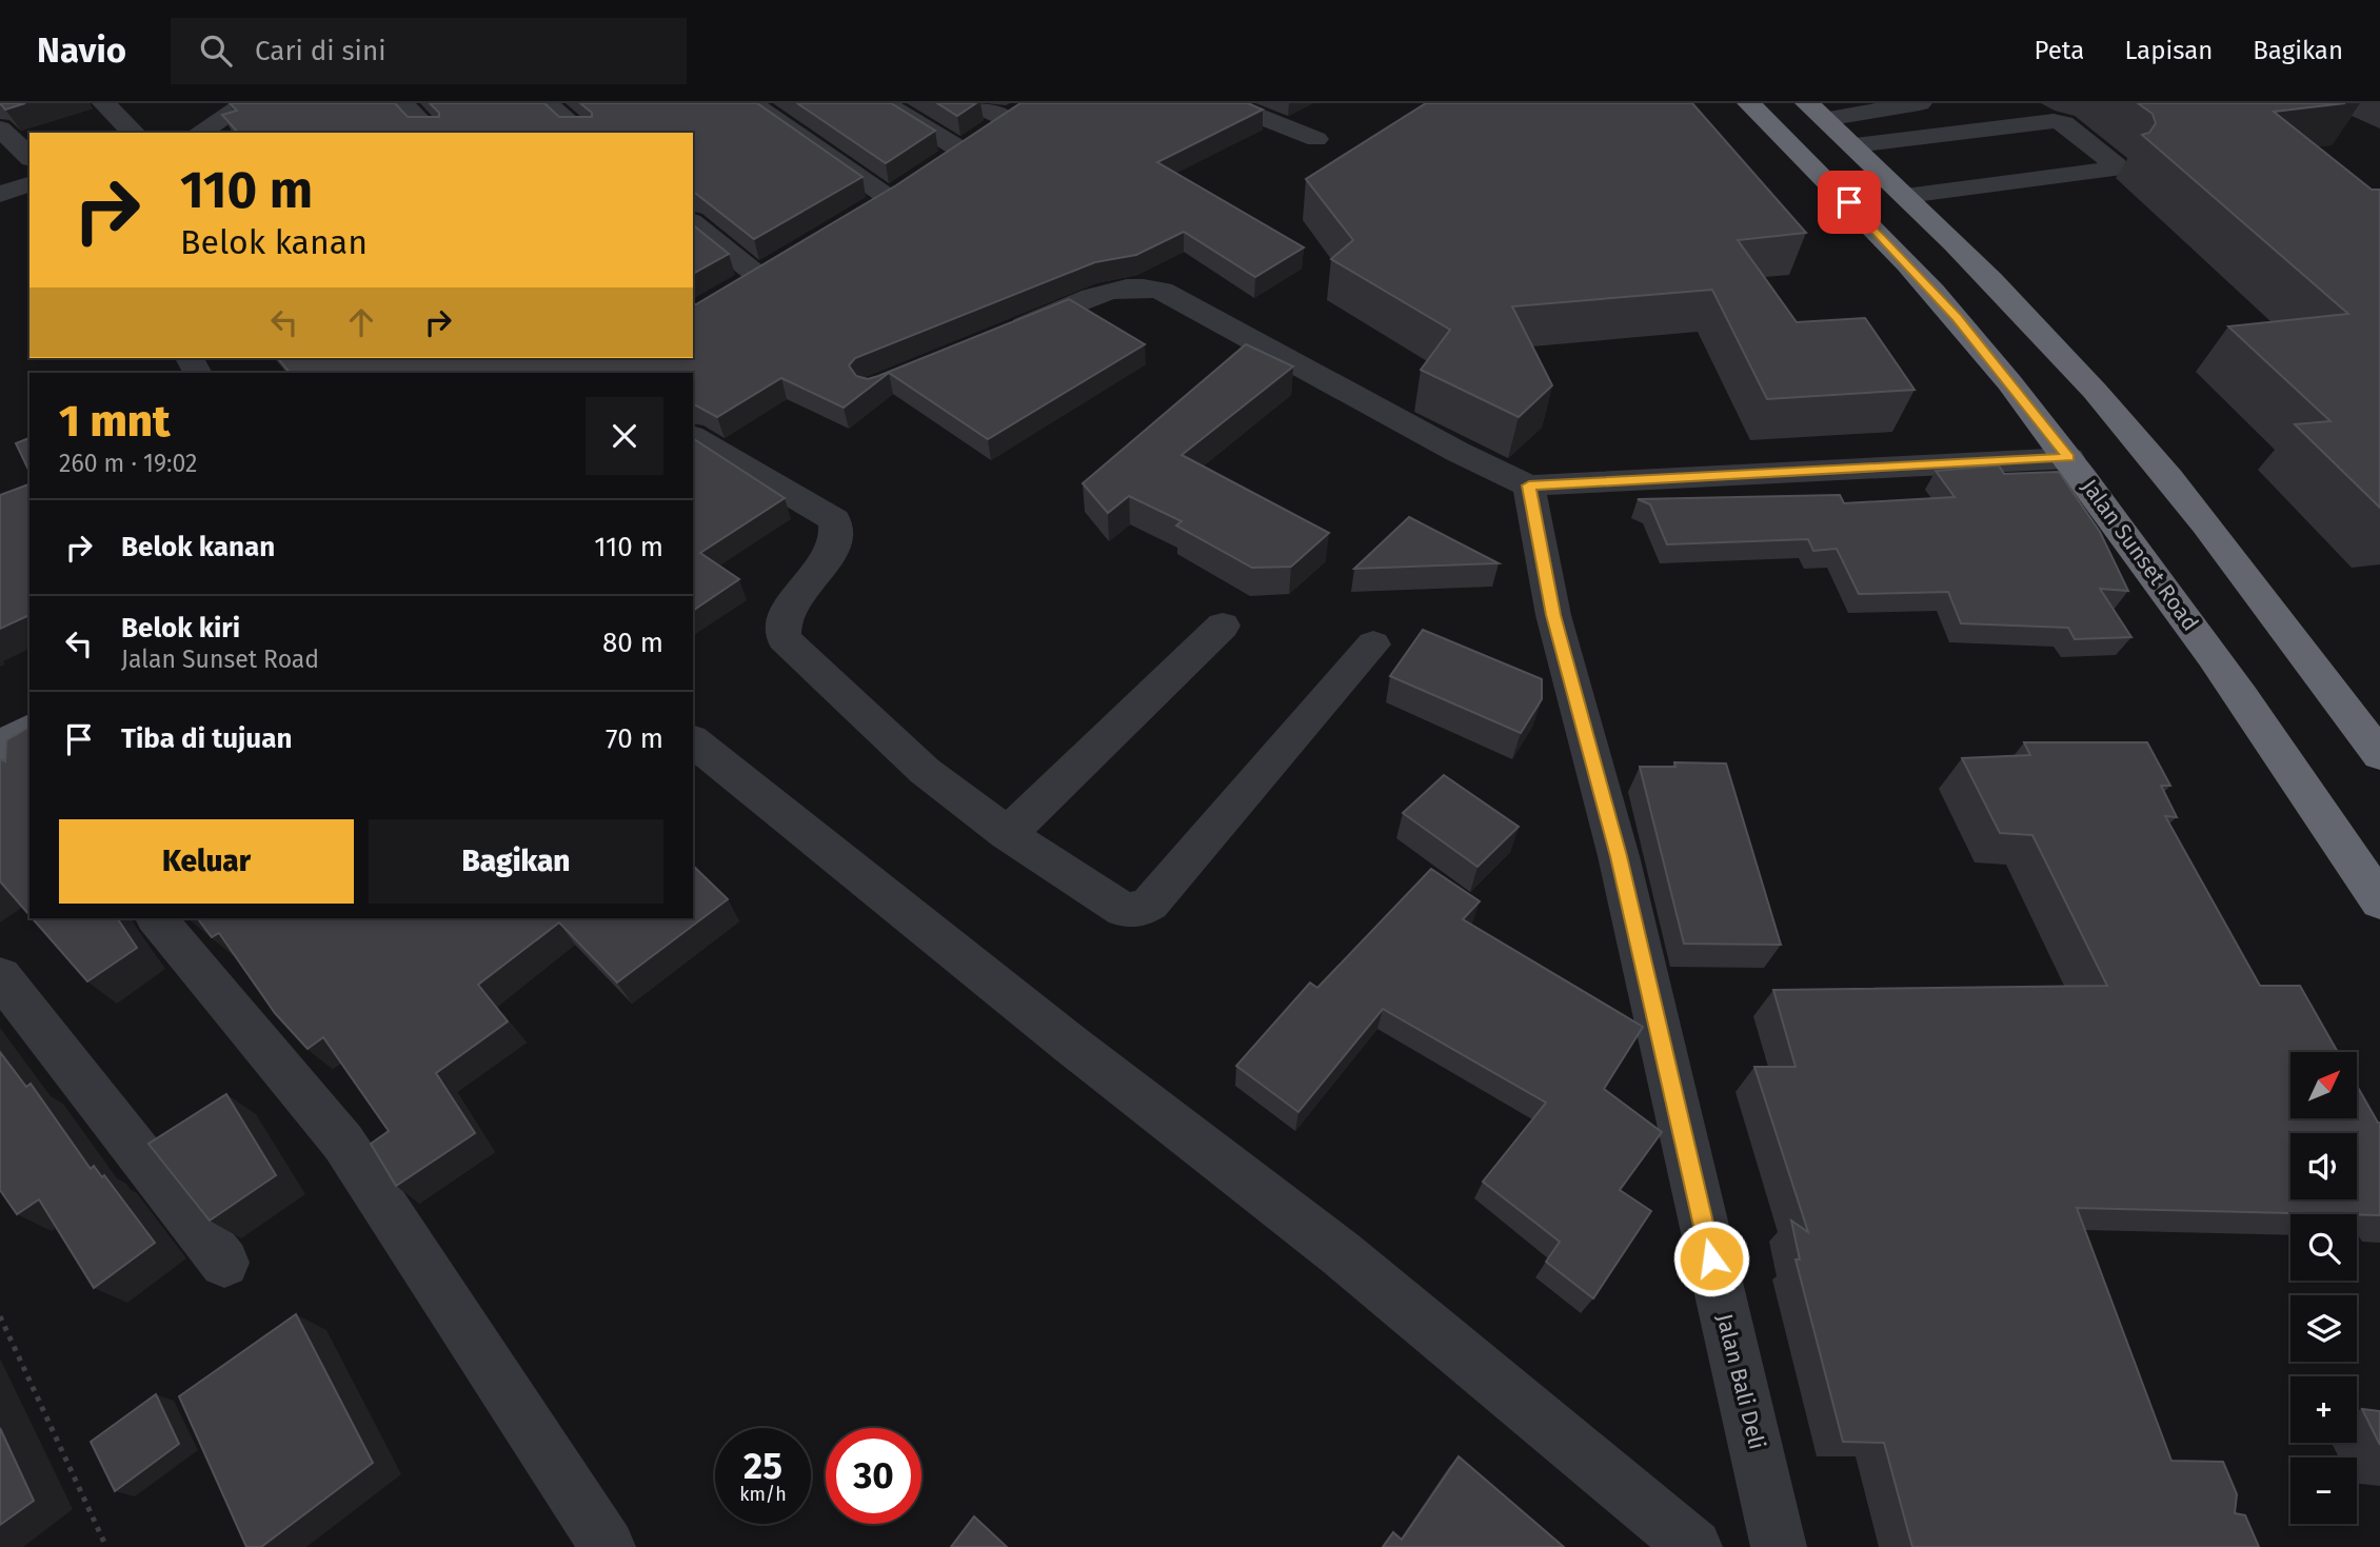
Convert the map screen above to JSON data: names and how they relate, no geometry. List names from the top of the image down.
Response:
{
  "streets": {
    "highway": ["Jalan Sunset Road"],
    "street": ["Jalan Bali Deli"]
  },
  "north": "top right",
  "page": {
    "header": "Navio",
    "search": "Cari di sini",
    "nav": ["Peta", "Lapisan", "Bagikan"],
    "turn": ["110 m", "Belok kanan"],
    "heading": ["1 mnt", "260 m · 19:02"],
    "list": [
      {
        "name": "Belok kanan",
        "value": "110 m"
      },
      {
        "name": "Belok kiri",
        "note": "Jalan Sunset Road",
        "value": "80 m"
      },
      {
        "name": "Tiba di tujuan",
        "value": "70 m"
      }
    ],
    "buttons": ["Keluar", "Bagikan"],
    "map_buttons": ["+", "−"],
    "speed": "25 km/h",
    "limit": "30"
  }
}
